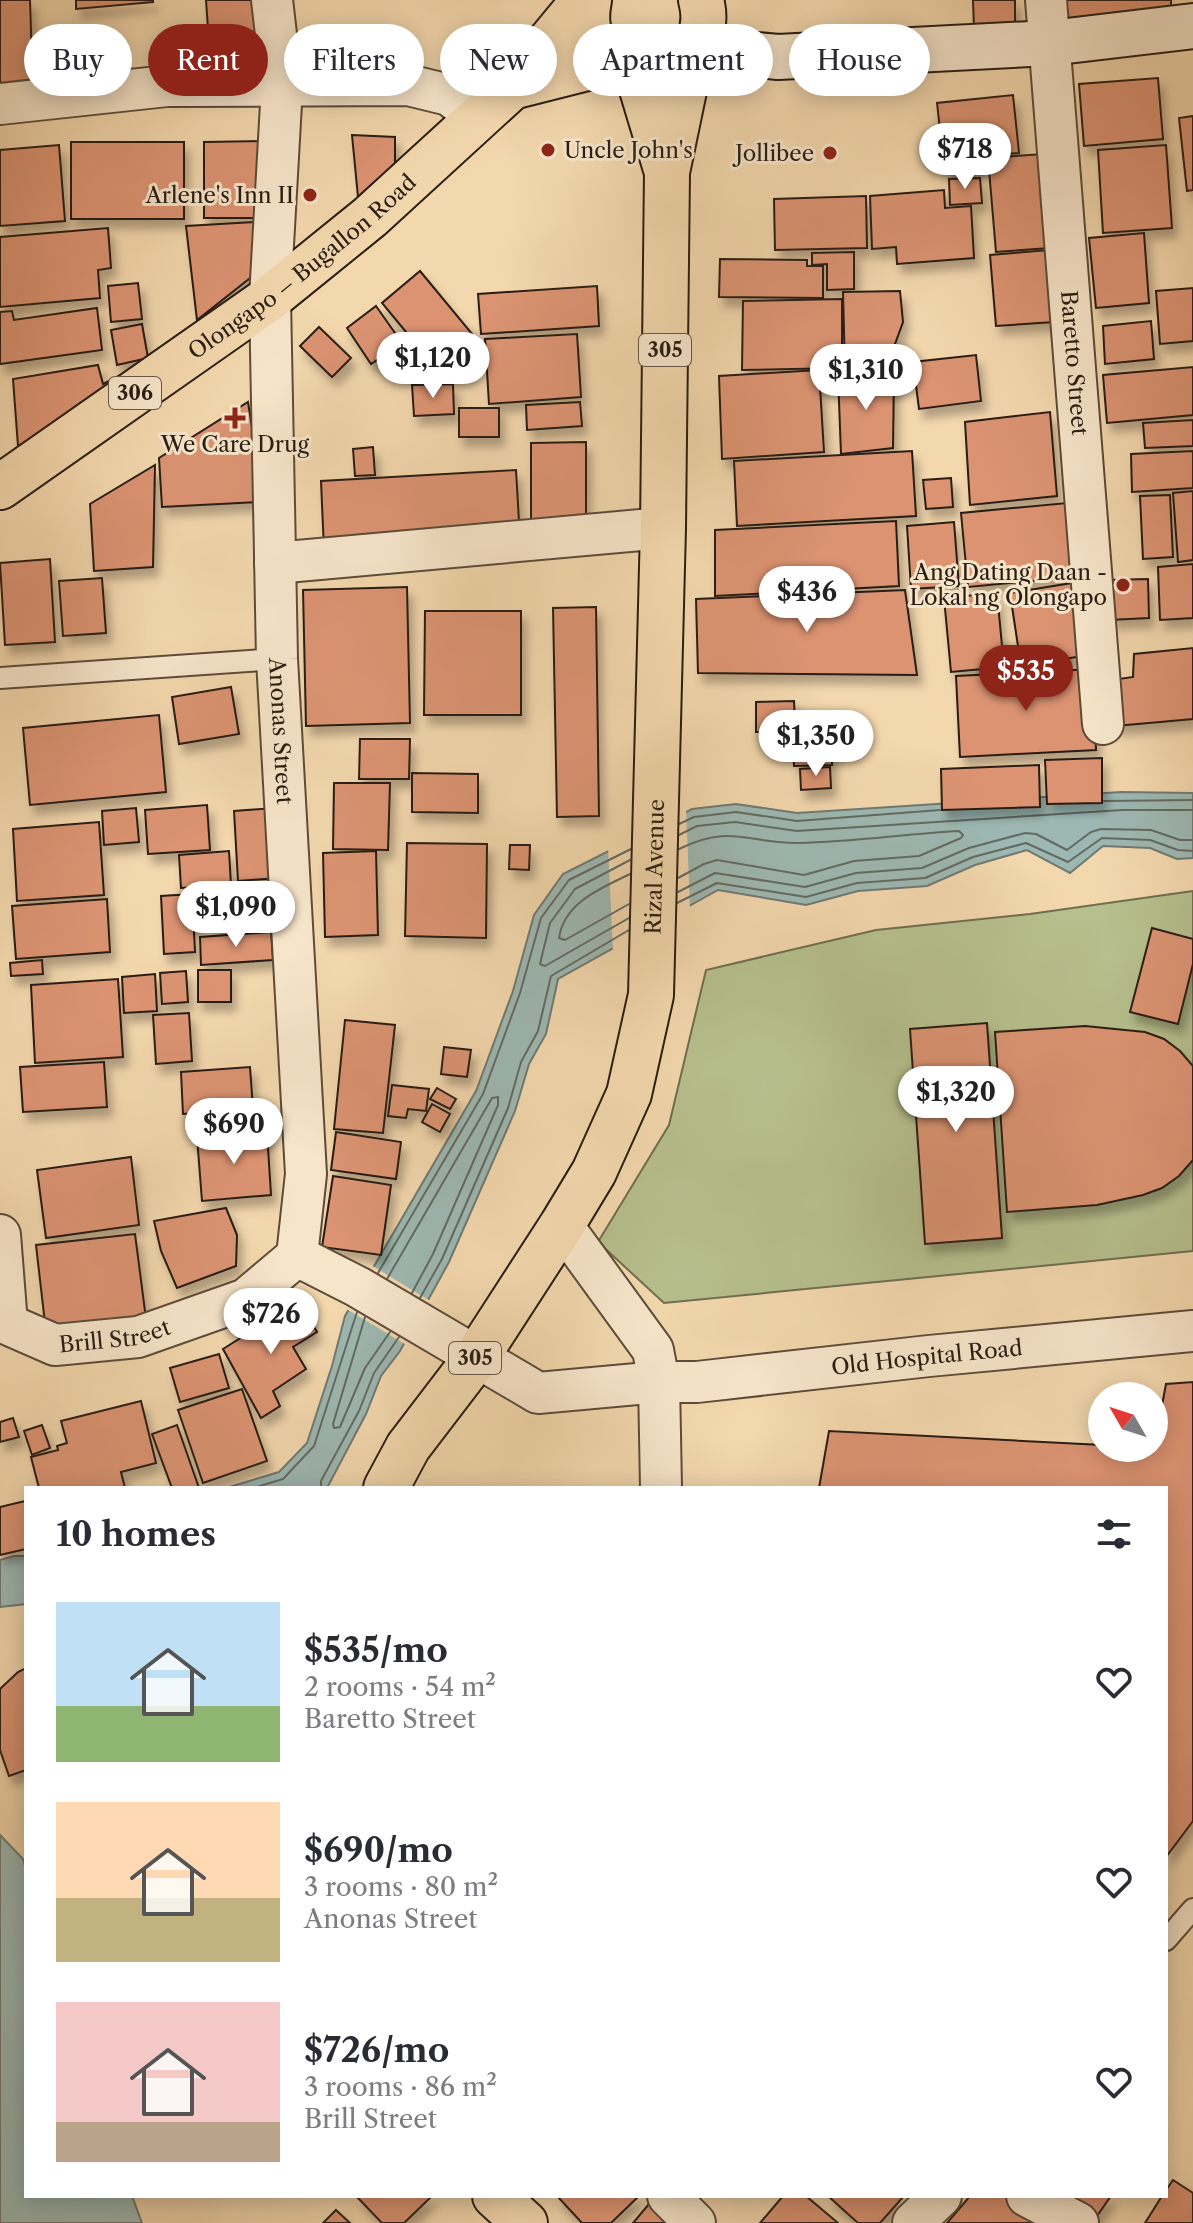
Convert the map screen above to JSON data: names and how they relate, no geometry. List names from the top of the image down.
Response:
{
  "streets": {
    "main road": [
      "Olongapo – Bugallon Road",
      "305",
      "306",
      "Rizal Avenue"
    ],
    "street": [
      "Baretto Street",
      "Anonas Street",
      "Brill Street",
      "Old Hospital Road"
    ]
  },
  "crossings": [
    ["Olongapo – Bugallon Road", "Anonas Street"],
    ["Olongapo – Bugallon Road", "Rizal Avenue"],
    ["Anonas Street", "Brill Street"],
    ["Rizal Avenue", "Old Hospital Road"]
  ],
  "places": {
    "other": [
      "Uncle John's",
      "Jollibee",
      "Arlene's Inn II",
      "Ang Dating Daan - Lokal ng Olongapo"
    ],
    "health": ["We Care Drug"]
  },
  "north": "top left",
  "page": {
    "chip": [
      "Buy",
      "Rent",
      "Filters",
      "New",
      "Apartment",
      "House"
    ],
    "price": [
      "$718",
      "$1,120",
      "$1,310",
      "$436",
      "$535",
      "$1,350",
      "$1,090",
      "$1,320",
      "$690",
      "$726"
    ],
    "heading": "10 homes",
    "list": [
      {
        "name": "$535/mo",
        "note": "2 rooms · 54 m² · Baretto Street"
      },
      {
        "name": "$690/mo",
        "note": "3 rooms · 80 m² · Anonas Street"
      },
      {
        "name": "$726/mo",
        "note": "3 rooms · 86 m² · Brill Street"
      }
    ]
  }
}
